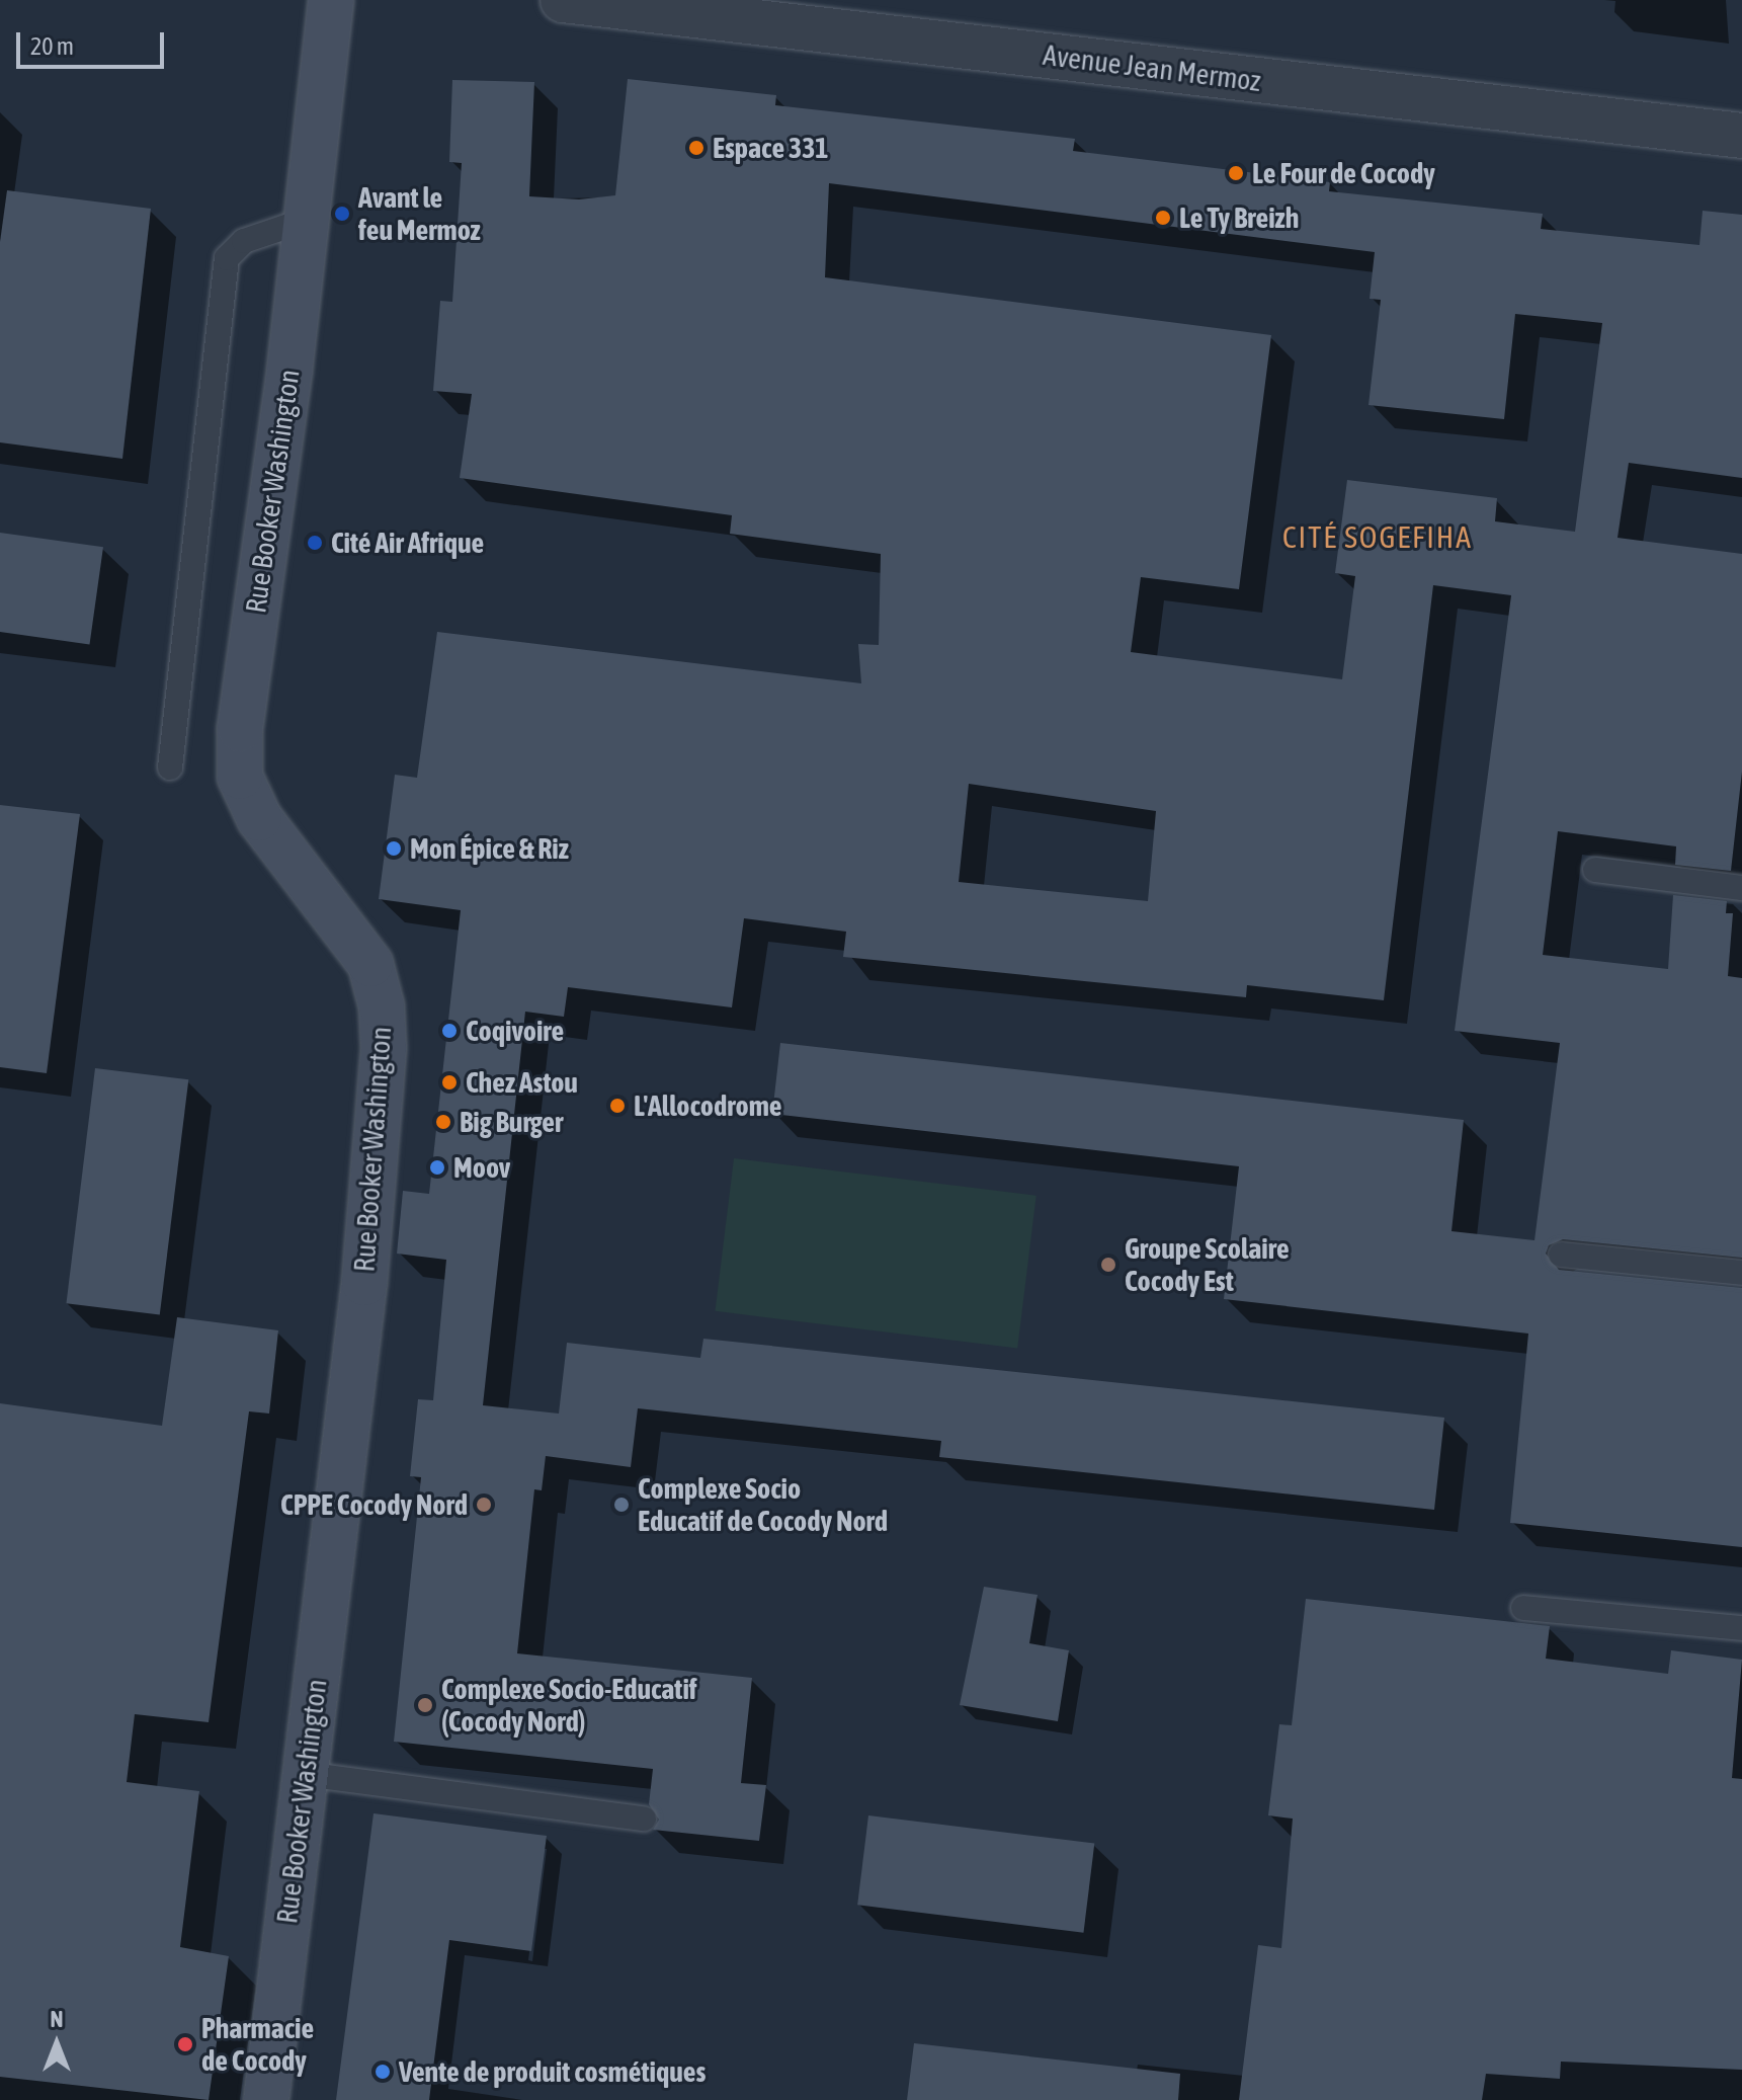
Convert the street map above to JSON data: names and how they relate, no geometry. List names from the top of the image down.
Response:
{
  "streets": {
    "street": ["Avenue Jean Mermoz", "Rue Booker Washington"]
  },
  "districts": ["CITÉ SOGEFIHA"],
  "places": [
    "Espace 331",
    "Le Four de Cocody",
    "Avant le feu Mermoz",
    "Le Ty Breizh",
    "Cité Air Afrique",
    "Mon Épice & Riz",
    "Coqivoire",
    "Chez Astou",
    "L'Allocodrome",
    "Big Burger",
    "Moov",
    "Groupe Scolaire Cocody Est",
    "CPPE Cocody Nord",
    "Complexe Socio Educatif de Cocody Nord",
    "Complexe Socio-Educatif (Cocody Nord)",
    "Pharmacie de Cocody",
    "Vente de produit cosmétiques"
  ],
  "scale_bar": "20 m",
  "north": "top"
}
